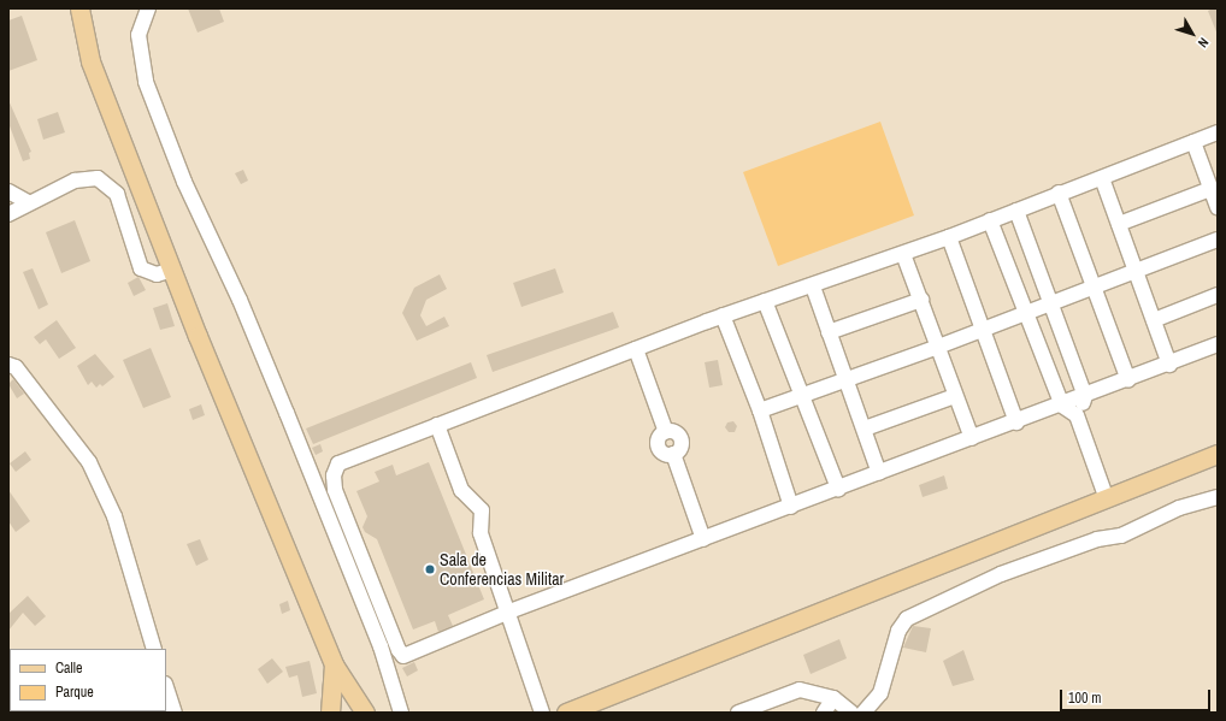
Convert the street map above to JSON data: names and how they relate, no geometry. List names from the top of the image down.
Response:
{
  "places": ["Sala de Conferencias Militar"],
  "legend": ["Calle", "Parque"],
  "scale_bar": "100 m",
  "north": "bottom right"
}
